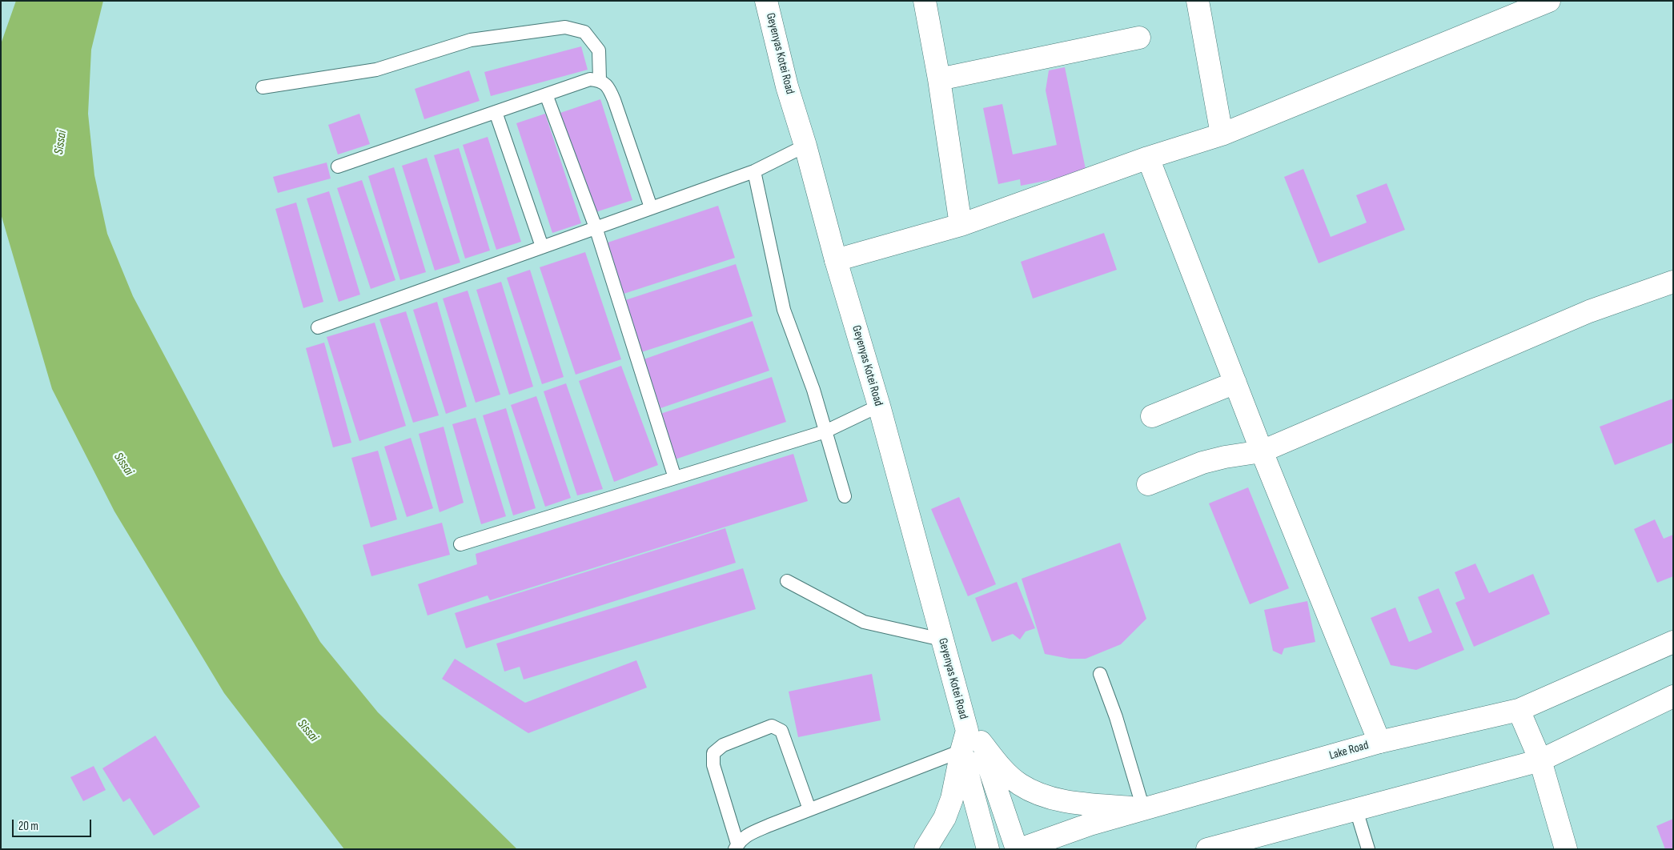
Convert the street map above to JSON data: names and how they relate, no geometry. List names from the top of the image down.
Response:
{
  "streets": {
    "street": ["Geyenyas Kotei Road", "Lake Road"]
  },
  "water": ["Sissai"],
  "scale_bar": "20 m"
}
